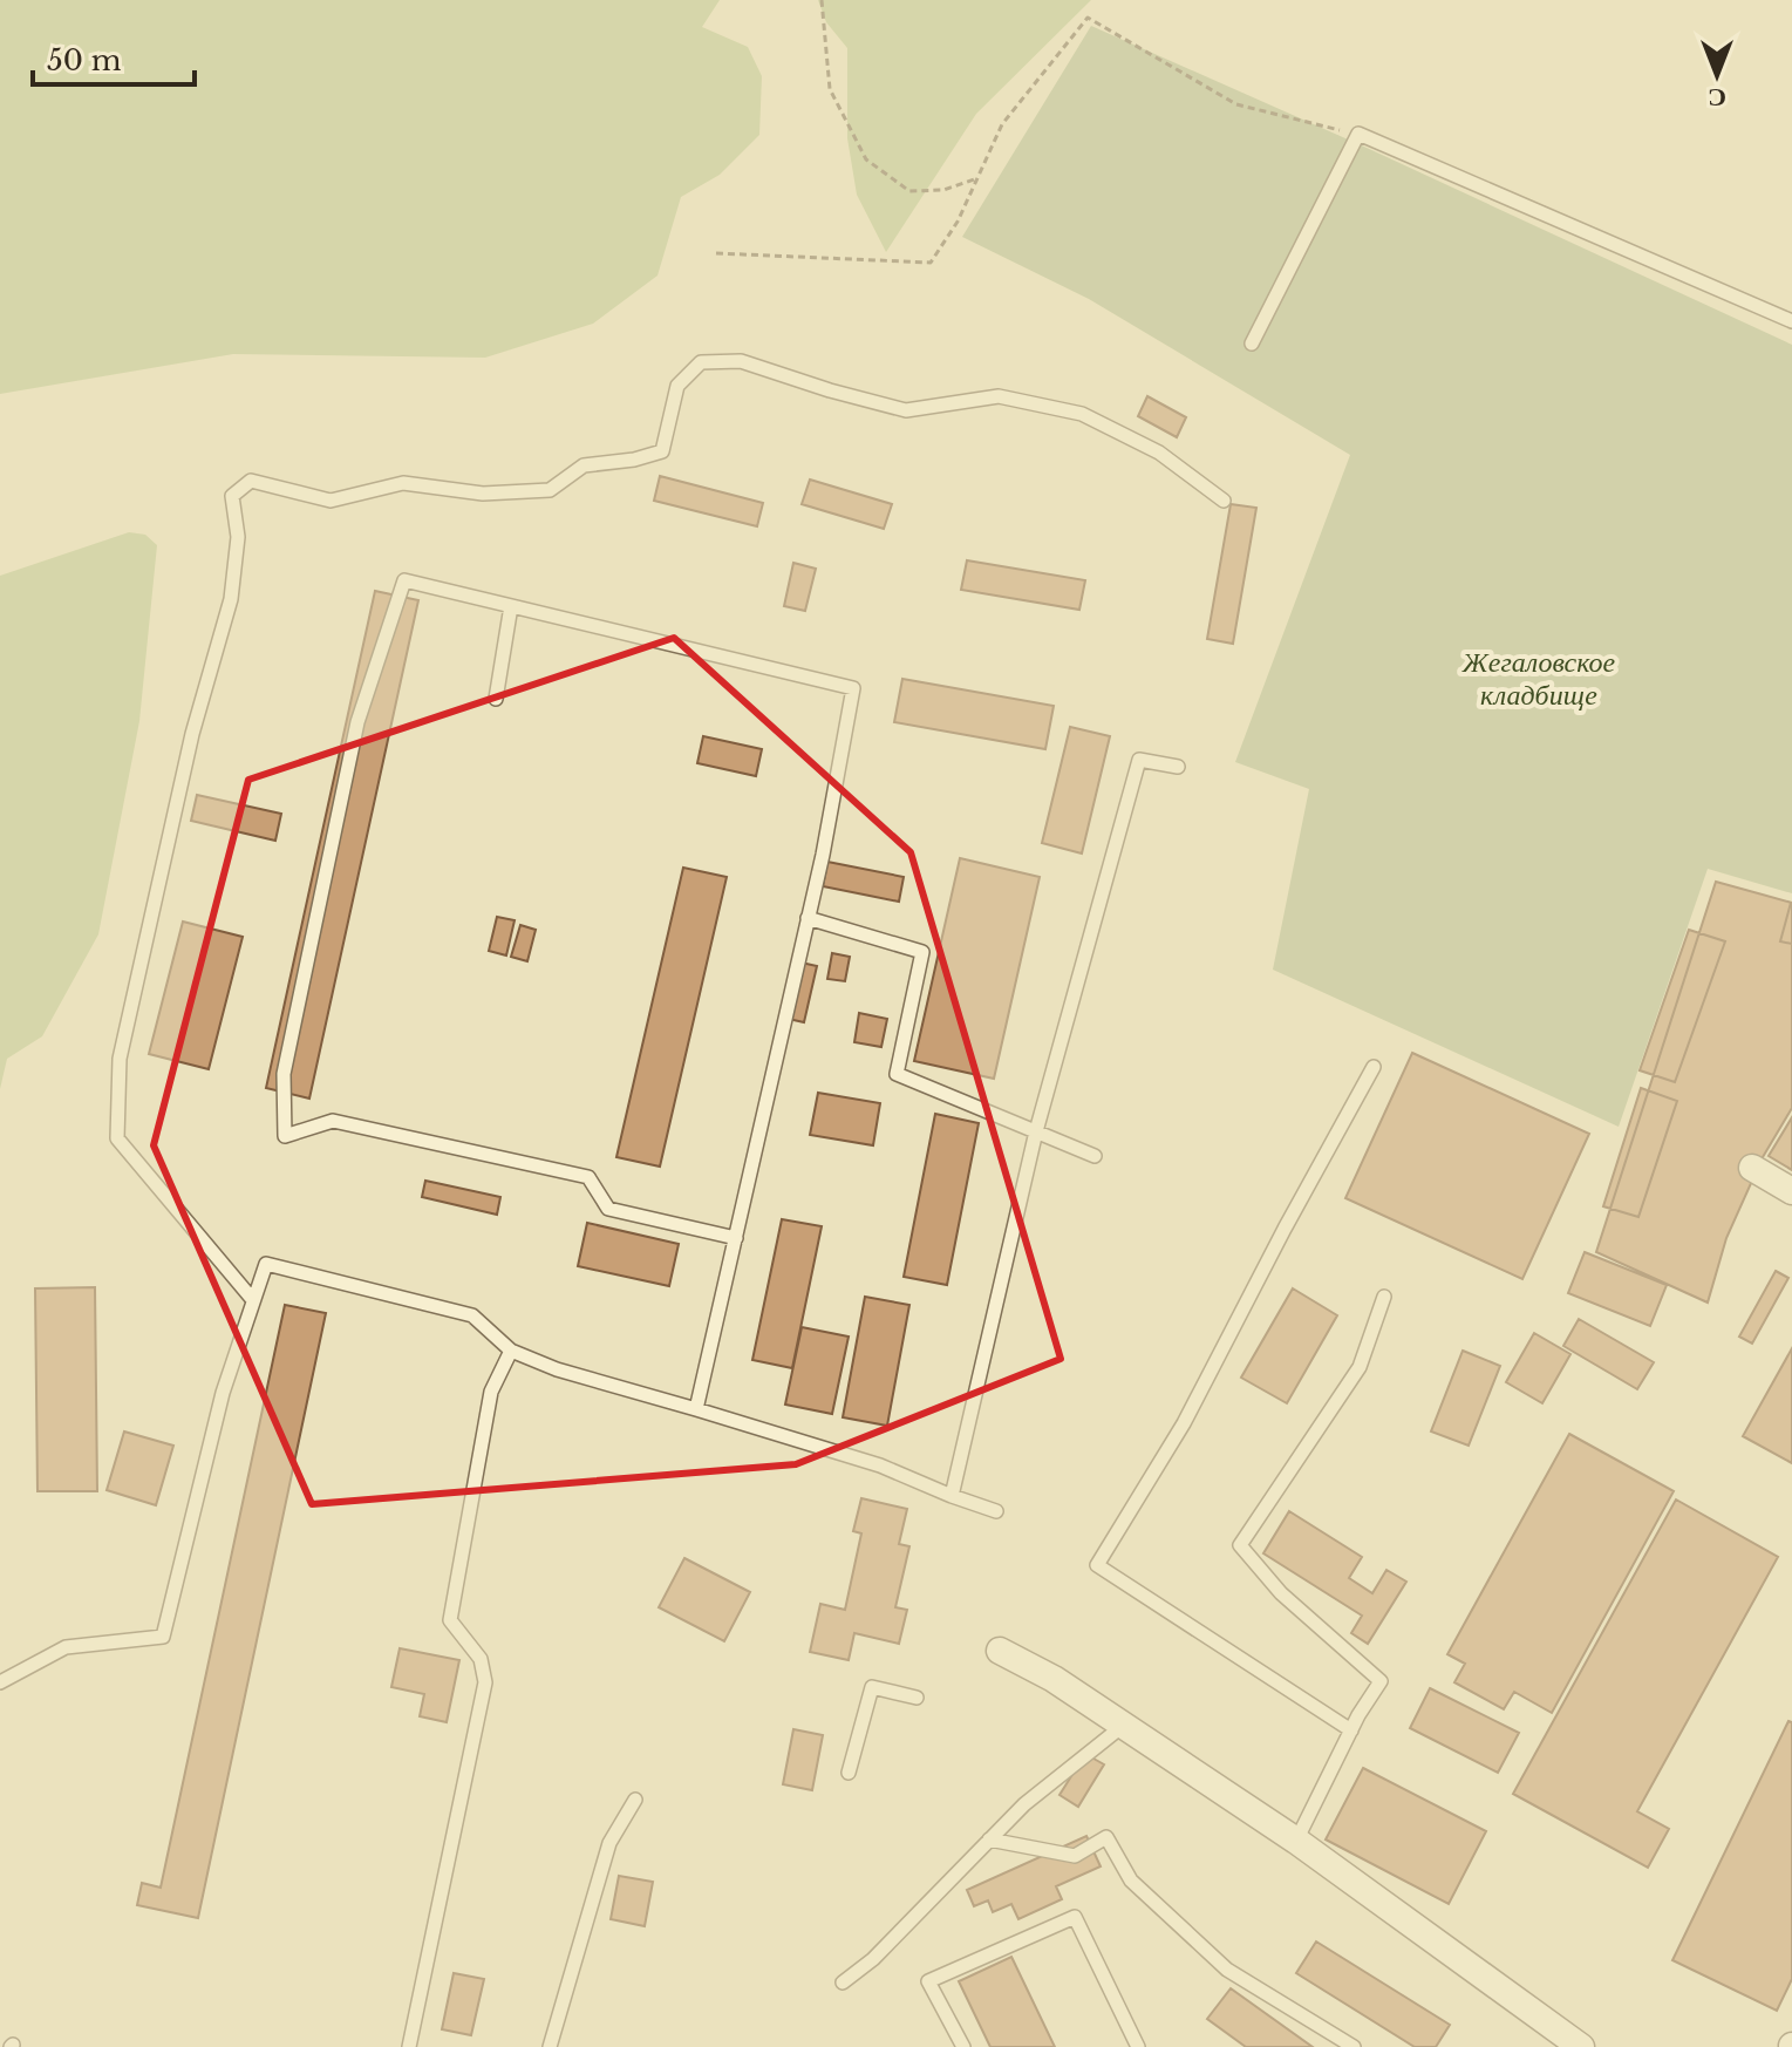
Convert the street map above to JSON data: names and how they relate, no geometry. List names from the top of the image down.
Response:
{
  "parks": ["Жегаловское кладбище"],
  "scale_bar": "50 m",
  "north": "bottom"
}
